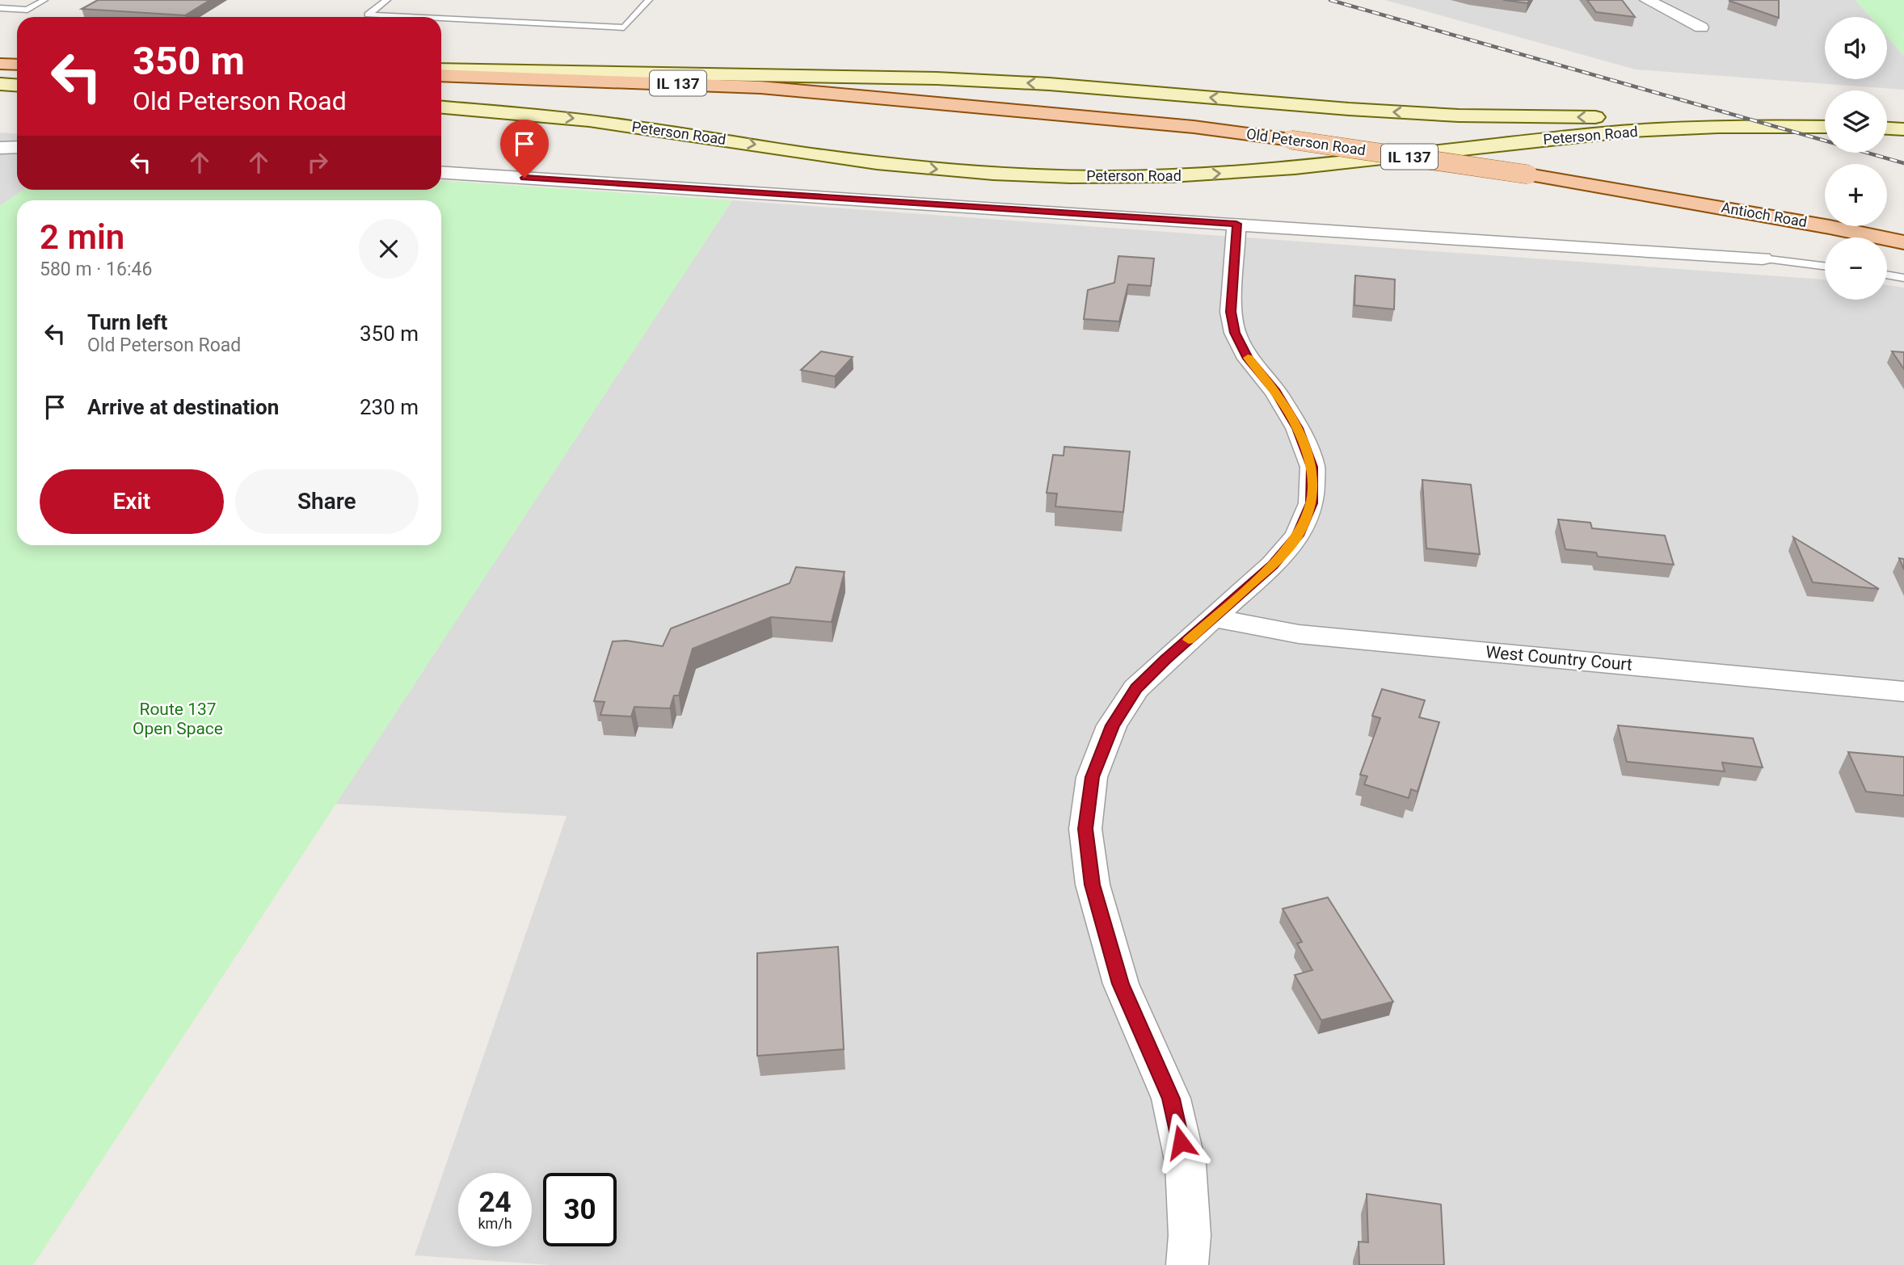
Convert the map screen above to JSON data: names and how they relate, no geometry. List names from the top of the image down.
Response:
{
  "streets": {
    "main road": [
      "IL 137",
      "Peterson Road",
      "Old Peterson Road",
      "Antioch Road"
    ],
    "street": ["West Country Court"]
  },
  "crossings": [
    ["IL 137", "Peterson Road"],
    ["IL 137", "Old Peterson Road"],
    ["Peterson Road", "Old Peterson Road"],
    ["Old Peterson Road", "Antioch Road"]
  ],
  "parks": ["Route 137 Open Space"],
  "page": {
    "map_buttons": ["+", "−"],
    "turn": ["350 m", "Old Peterson Road"],
    "heading": ["2 min", "580 m · 16:46"],
    "list": [
      {
        "name": "Turn left",
        "note": "Old Peterson Road",
        "value": "350 m"
      },
      {
        "name": "Arrive at destination",
        "value": "230 m"
      }
    ],
    "buttons": ["Exit", "Share"],
    "speed": "24 km/h",
    "limit": "30"
  }
}
